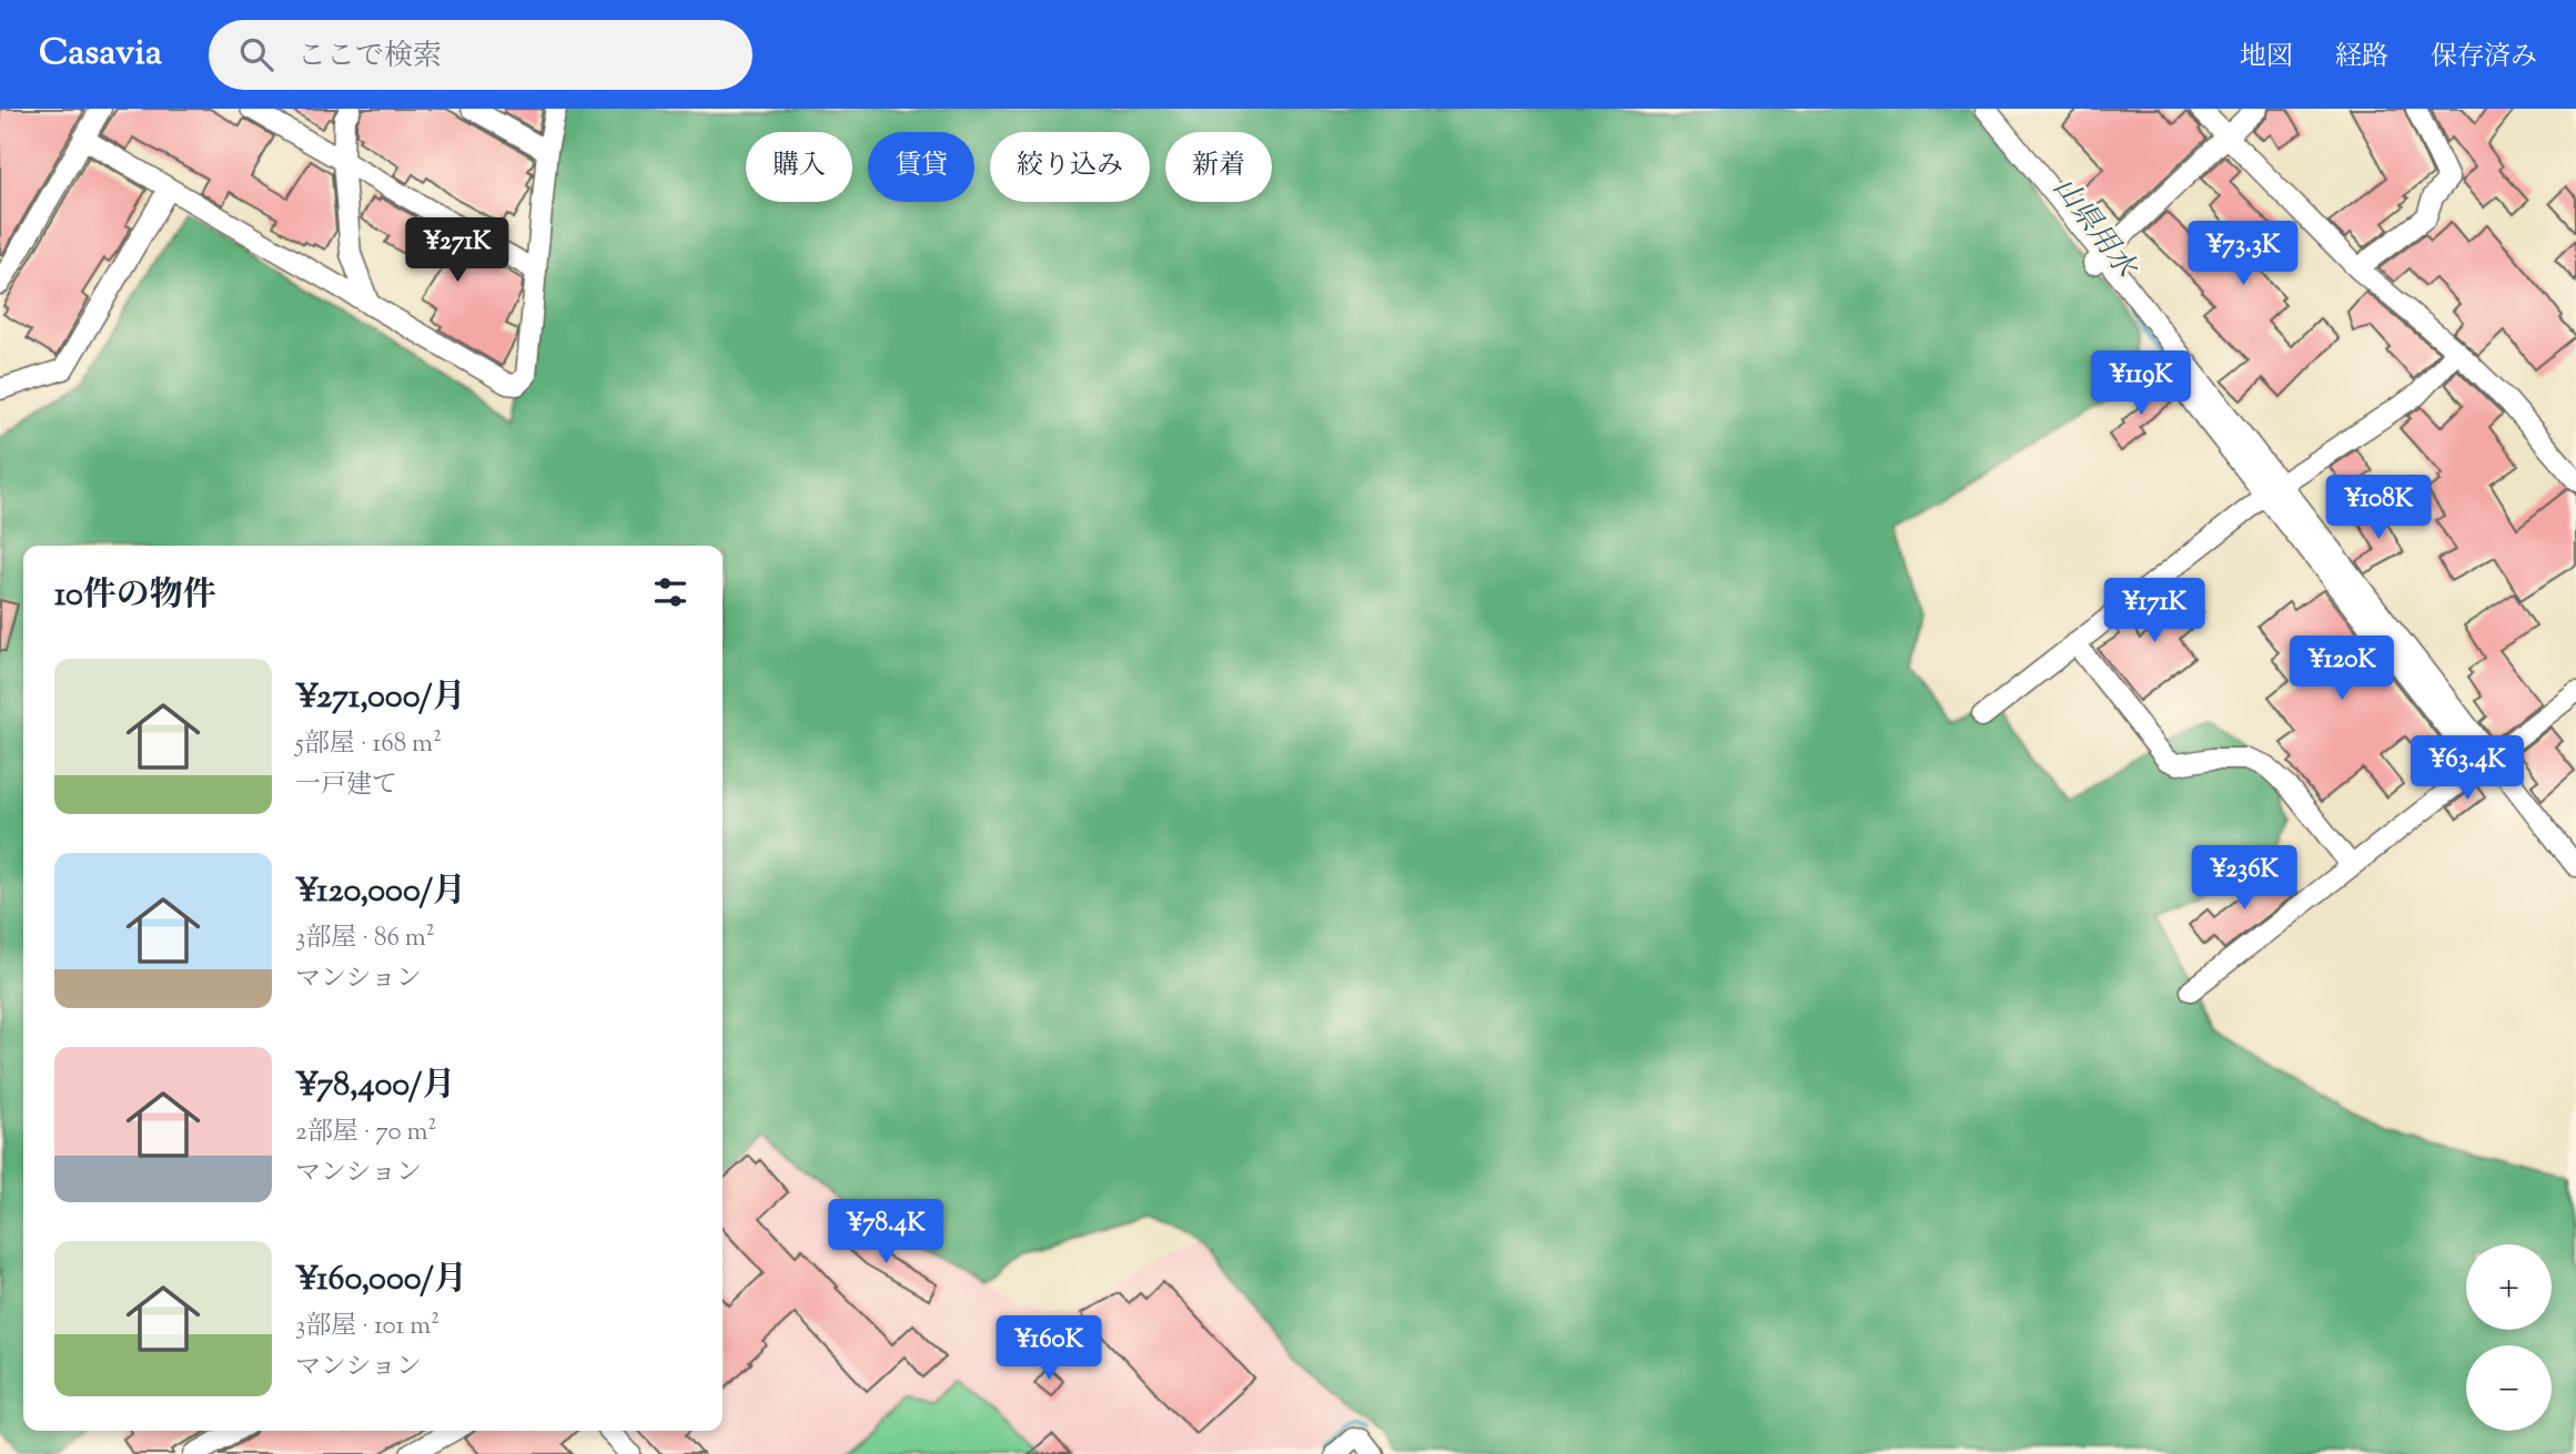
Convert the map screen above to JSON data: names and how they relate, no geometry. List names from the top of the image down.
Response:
{
  "water": ["山県用水"],
  "page": {
    "header": "Casavia",
    "search": "ここで検索",
    "nav": ["地図", "経路", "保存済み"],
    "chip": [
      "購入",
      "賃貸",
      "絞り込み",
      "新着"
    ],
    "price": [
      "¥271K",
      "¥73.3K",
      "¥119K",
      "¥108K",
      "¥171K",
      "¥120K",
      "¥63.4K",
      "¥236K",
      "¥78.4K",
      "¥160K"
    ],
    "heading": "10件の物件",
    "list": [
      {
        "name": "¥271,000/月",
        "note": "5部屋 · 168 m² · 一戸建て"
      },
      {
        "name": "¥120,000/月",
        "note": "3部屋 · 86 m² · マンション"
      },
      {
        "name": "¥78,400/月",
        "note": "2部屋 · 70 m² · マンション"
      },
      {
        "name": "¥160,000/月",
        "note": "3部屋 · 101 m² · マンション"
      }
    ],
    "map_buttons": ["+", "−"]
  }
}
